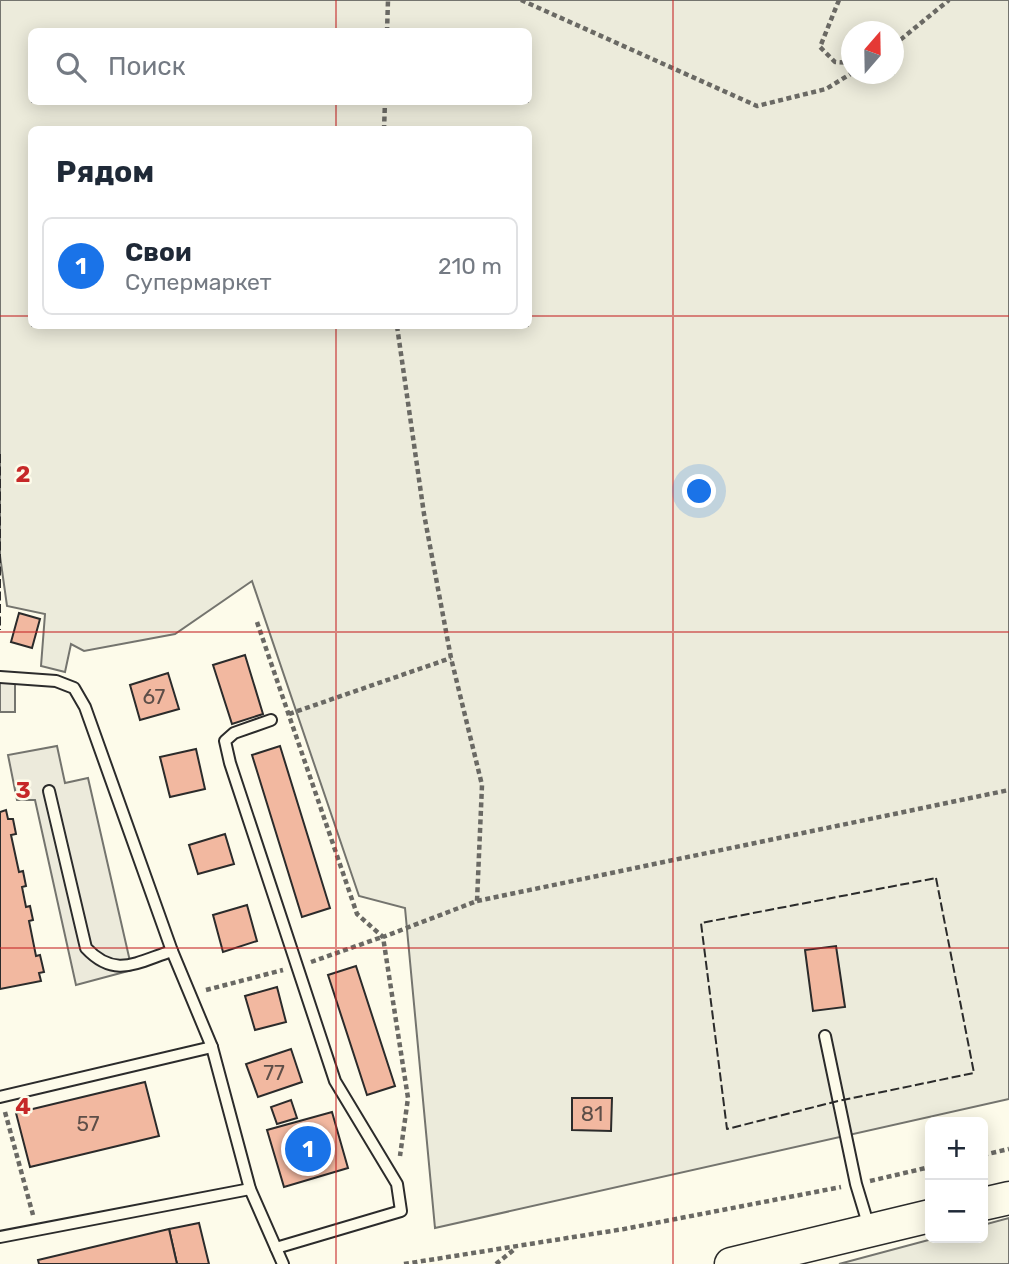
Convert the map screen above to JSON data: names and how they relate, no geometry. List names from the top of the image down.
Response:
{
  "house_numbers": [
    "67",
    "77",
    "81",
    "57"
  ],
  "north": "top",
  "page": {
    "search": "Поиск",
    "heading": "Рядом",
    "list": [
      {
        "mark": "1",
        "name": "Свои",
        "note": "Супермаркет",
        "value": "210 m"
      }
    ],
    "map_buttons": ["+", "−"],
    "pins": "1"
  },
  "grid": {
    "rows": ["2", "3", "4"]
  }
}
